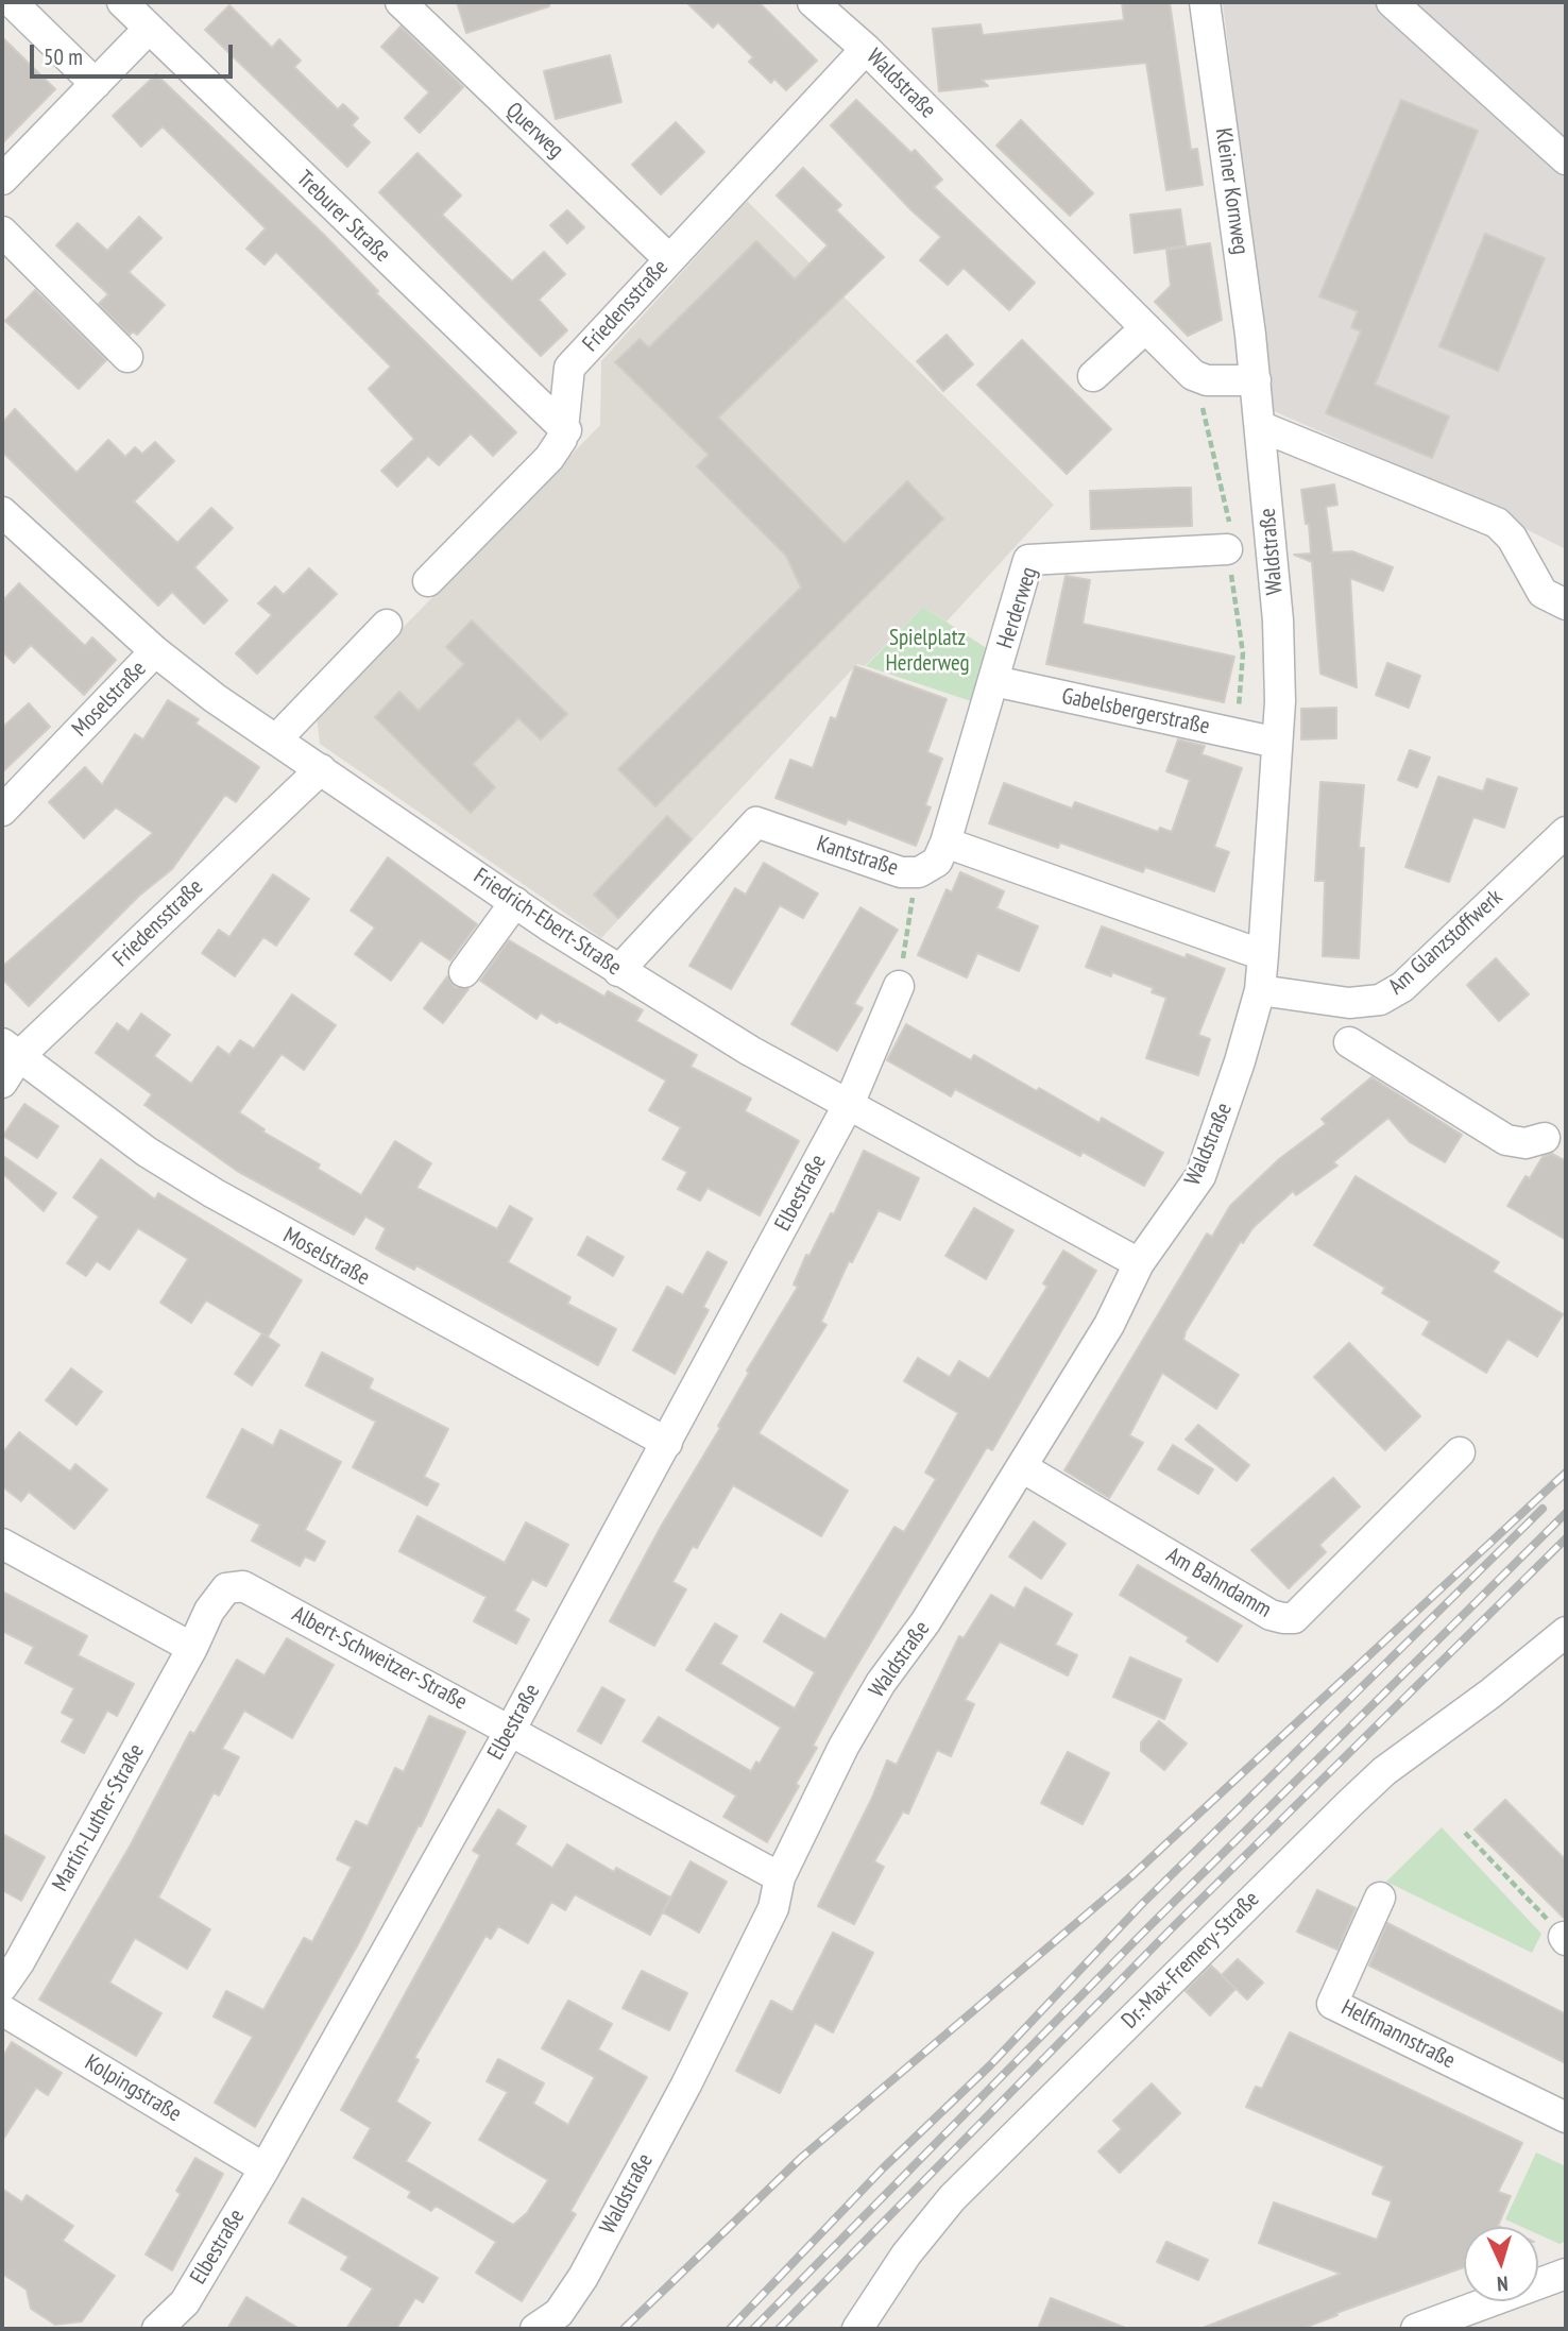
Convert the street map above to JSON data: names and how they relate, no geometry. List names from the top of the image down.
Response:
{
  "streets": {
    "street": [
      "Waldstraße",
      "Querweg",
      "Kleiner Kornweg",
      "Treburer Straße",
      "Friedensstraße",
      "Herderweg",
      "Moselstraße",
      "Gabelsbergerstraße",
      "Kantstraße",
      "Friedrich-Ebert-Straße",
      "Am Glanzstoffwerk",
      "Elbestraße",
      "Am Bahndamm",
      "Albert-Schweitzer-Straße",
      "Martin-Luther-Straße",
      "Dr.-Max-Fremery-Straße",
      "Helfmannstraße",
      "Kolpingstraße"
    ]
  },
  "crossings": [
    ["Waldstraße", "Kleiner Kornweg"],
    ["Waldstraße", "Friedensstraße"],
    ["Waldstraße", "Gabelsbergerstraße"],
    ["Waldstraße", "Friedrich-Ebert-Straße"],
    ["Waldstraße", "Am Glanzstoffwerk"],
    ["Waldstraße", "Am Bahndamm"],
    ["Waldstraße", "Albert-Schweitzer-Straße"],
    ["Querweg", "Friedensstraße"],
    ["Treburer Straße", "Friedensstraße"],
    ["Friedensstraße", "Moselstraße"],
    ["Friedensstraße", "Friedrich-Ebert-Straße"],
    ["Herderweg", "Gabelsbergerstraße"],
    ["Herderweg", "Kantstraße"],
    ["Moselstraße", "Friedrich-Ebert-Straße"],
    ["Moselstraße", "Elbestraße"],
    ["Kantstraße", "Friedrich-Ebert-Straße"],
    ["Friedrich-Ebert-Straße", "Elbestraße"],
    ["Elbestraße", "Albert-Schweitzer-Straße"],
    ["Elbestraße", "Kolpingstraße"],
    ["Albert-Schweitzer-Straße", "Martin-Luther-Straße"]
  ],
  "parks": ["Spielplatz Herderweg"],
  "scale_bar": "50 m",
  "north": "bottom"
}
